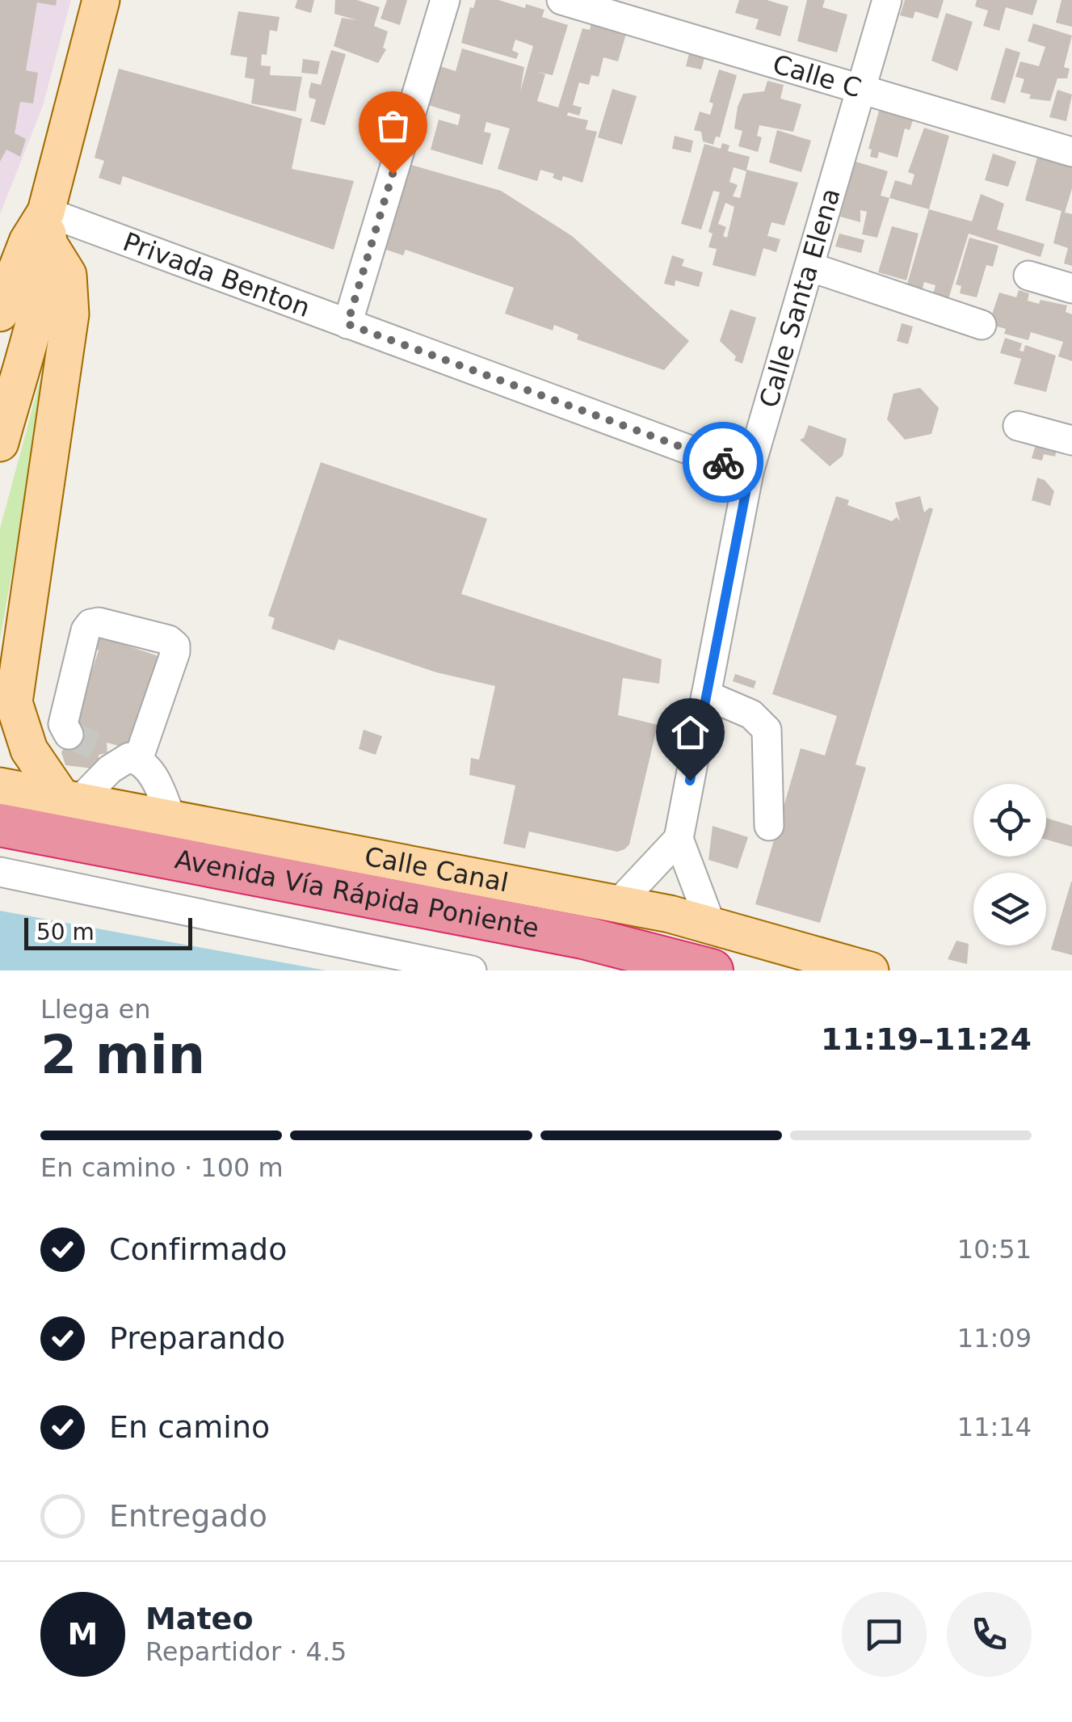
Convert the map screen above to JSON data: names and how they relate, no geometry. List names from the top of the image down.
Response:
{
  "streets": {
    "highway": ["Avenida Vía Rápida Poniente"],
    "main road": ["Calle Canal"],
    "street": ["Calle C", "Privada Benton", "Calle Santa Elena"]
  },
  "crossings": [
    ["Calle C", "Calle Santa Elena"],
    ["Privada Benton", "Calle Santa Elena"]
  ],
  "scale_bar": "50 m",
  "page": {
    "scale": "50 m",
    "heading": ["2 min", "Llega en", "11:19–11:24"],
    "panel": ["Mateo", "Repartidor · 4.5"],
    "bar": "En camino · 100 m",
    "list": [
      ["Confirmado", "10:51"],
      ["Preparando", "11:09"],
      ["En camino", "11:14"],
      "Entregado"
    ],
    "round": "M"
  }
}
